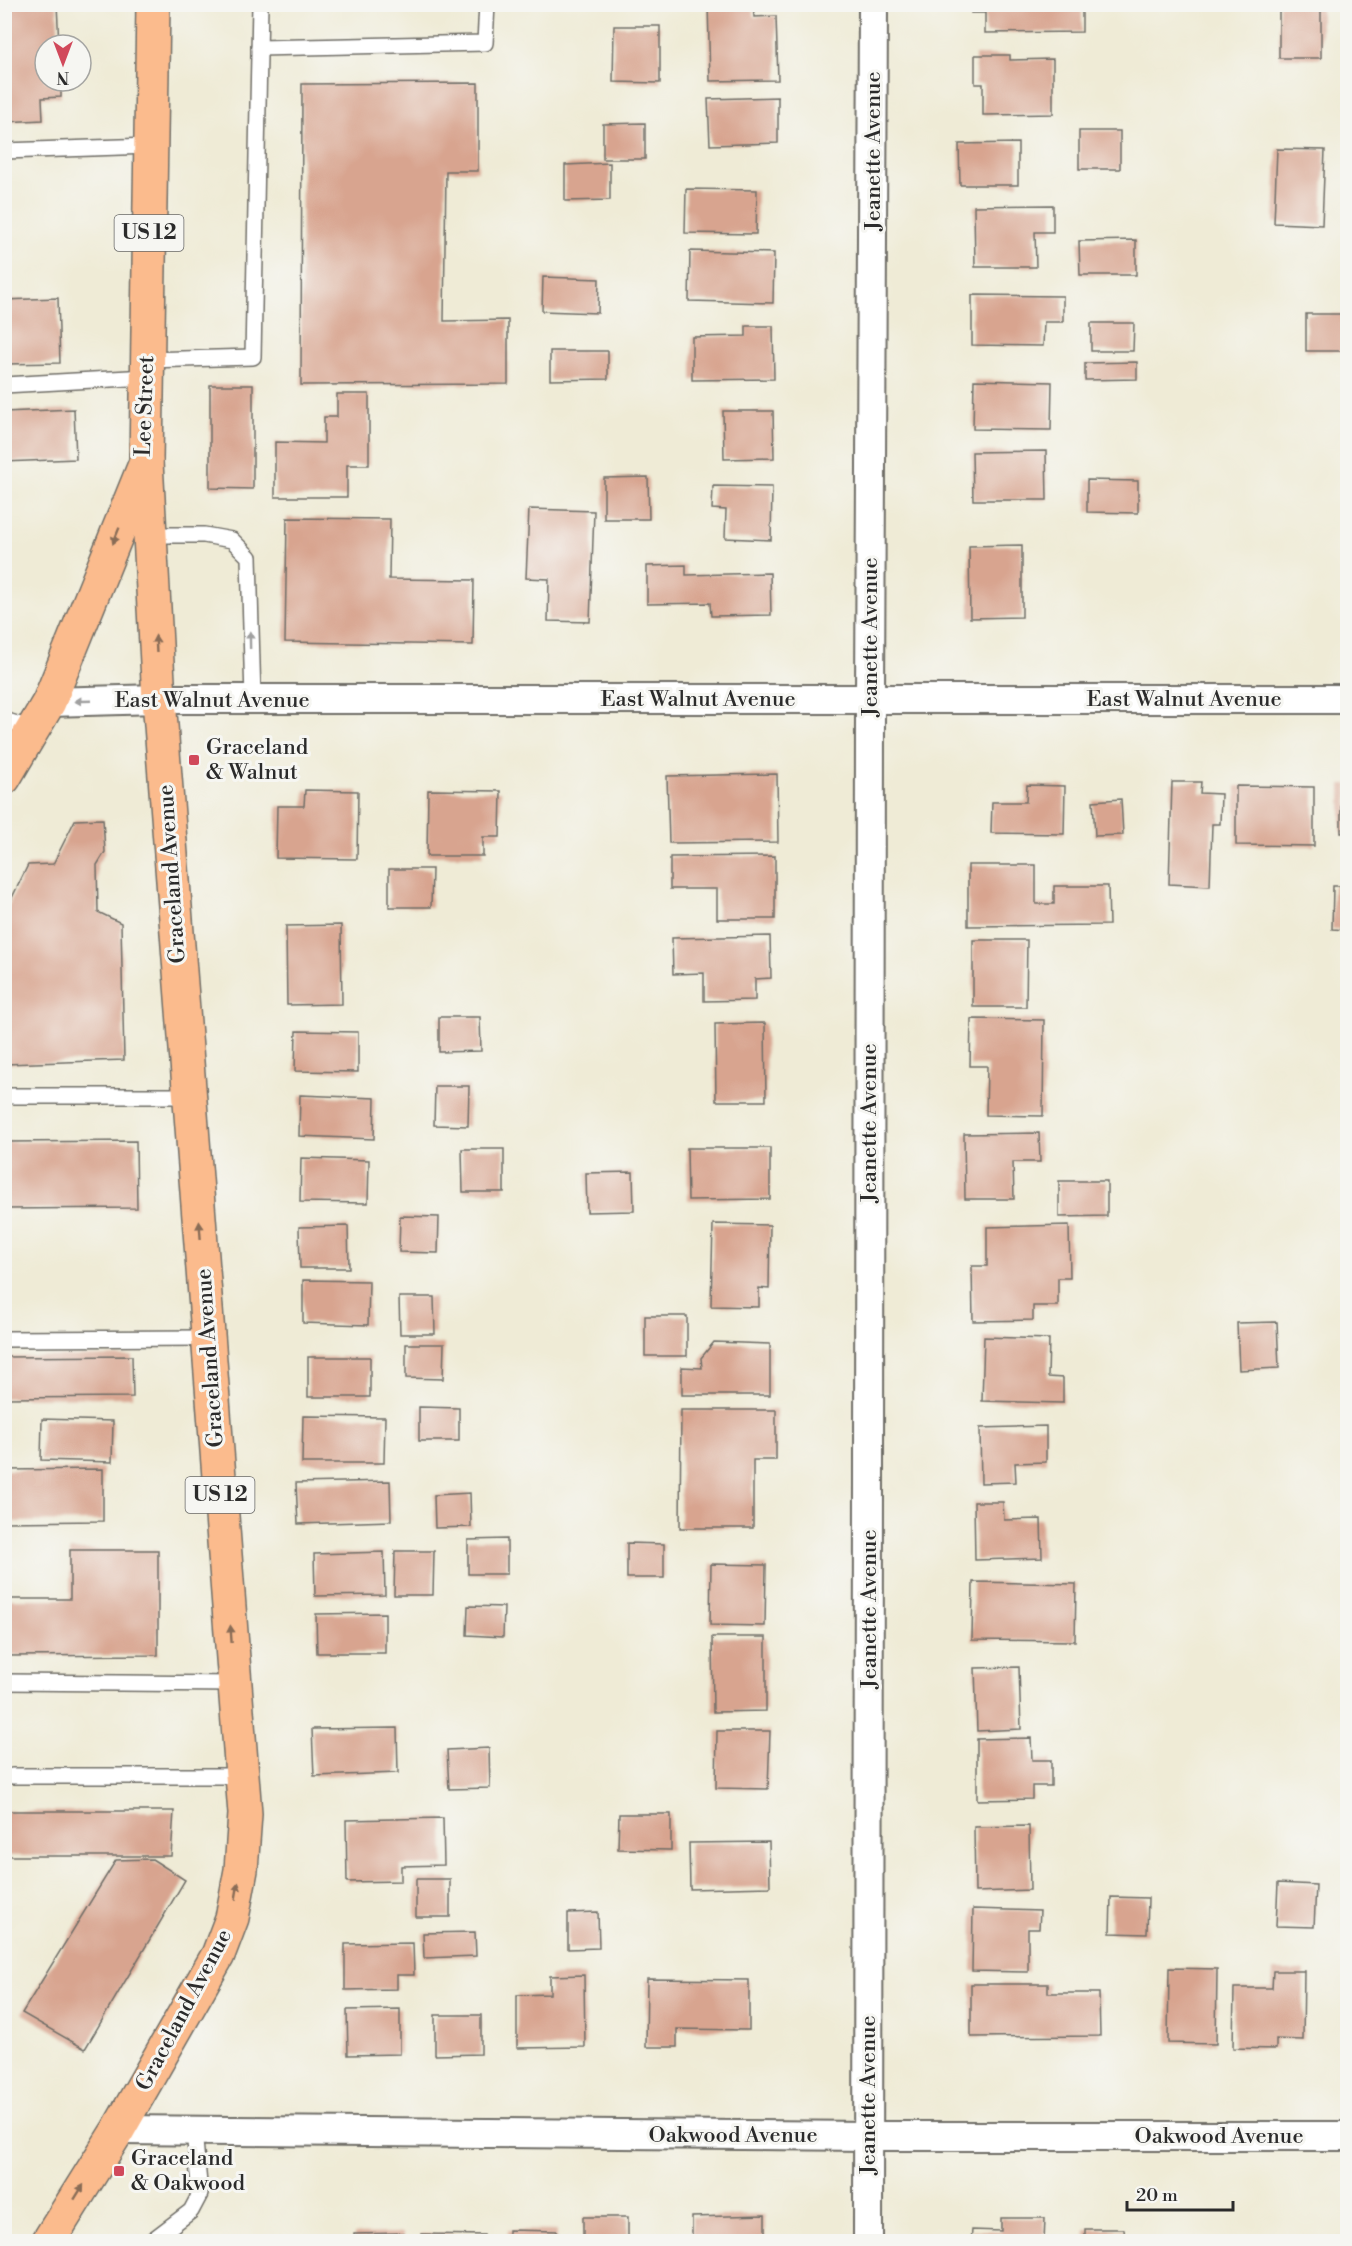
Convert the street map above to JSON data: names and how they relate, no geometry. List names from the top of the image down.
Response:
{
  "streets": {
    "main road": ["US 12", "Lee Street", "Graceland Avenue"],
    "street": ["Jeanette Avenue", "East Walnut Avenue", "Oakwood Avenue"]
  },
  "crossings": [
    ["Jeanette Avenue", "East Walnut Avenue"],
    ["Jeanette Avenue", "Oakwood Avenue"],
    ["Lee Street", "East Walnut Avenue"],
    ["Lee Street", "Graceland Avenue"],
    ["East Walnut Avenue", "Graceland Avenue"],
    ["Graceland Avenue", "Oakwood Avenue"]
  ],
  "one_way": ["Graceland Avenue"],
  "places": {
    "transit": ["Graceland & Walnut", "Graceland & Oakwood"]
  },
  "scale_bar": "20 m",
  "north": "bottom"
}
